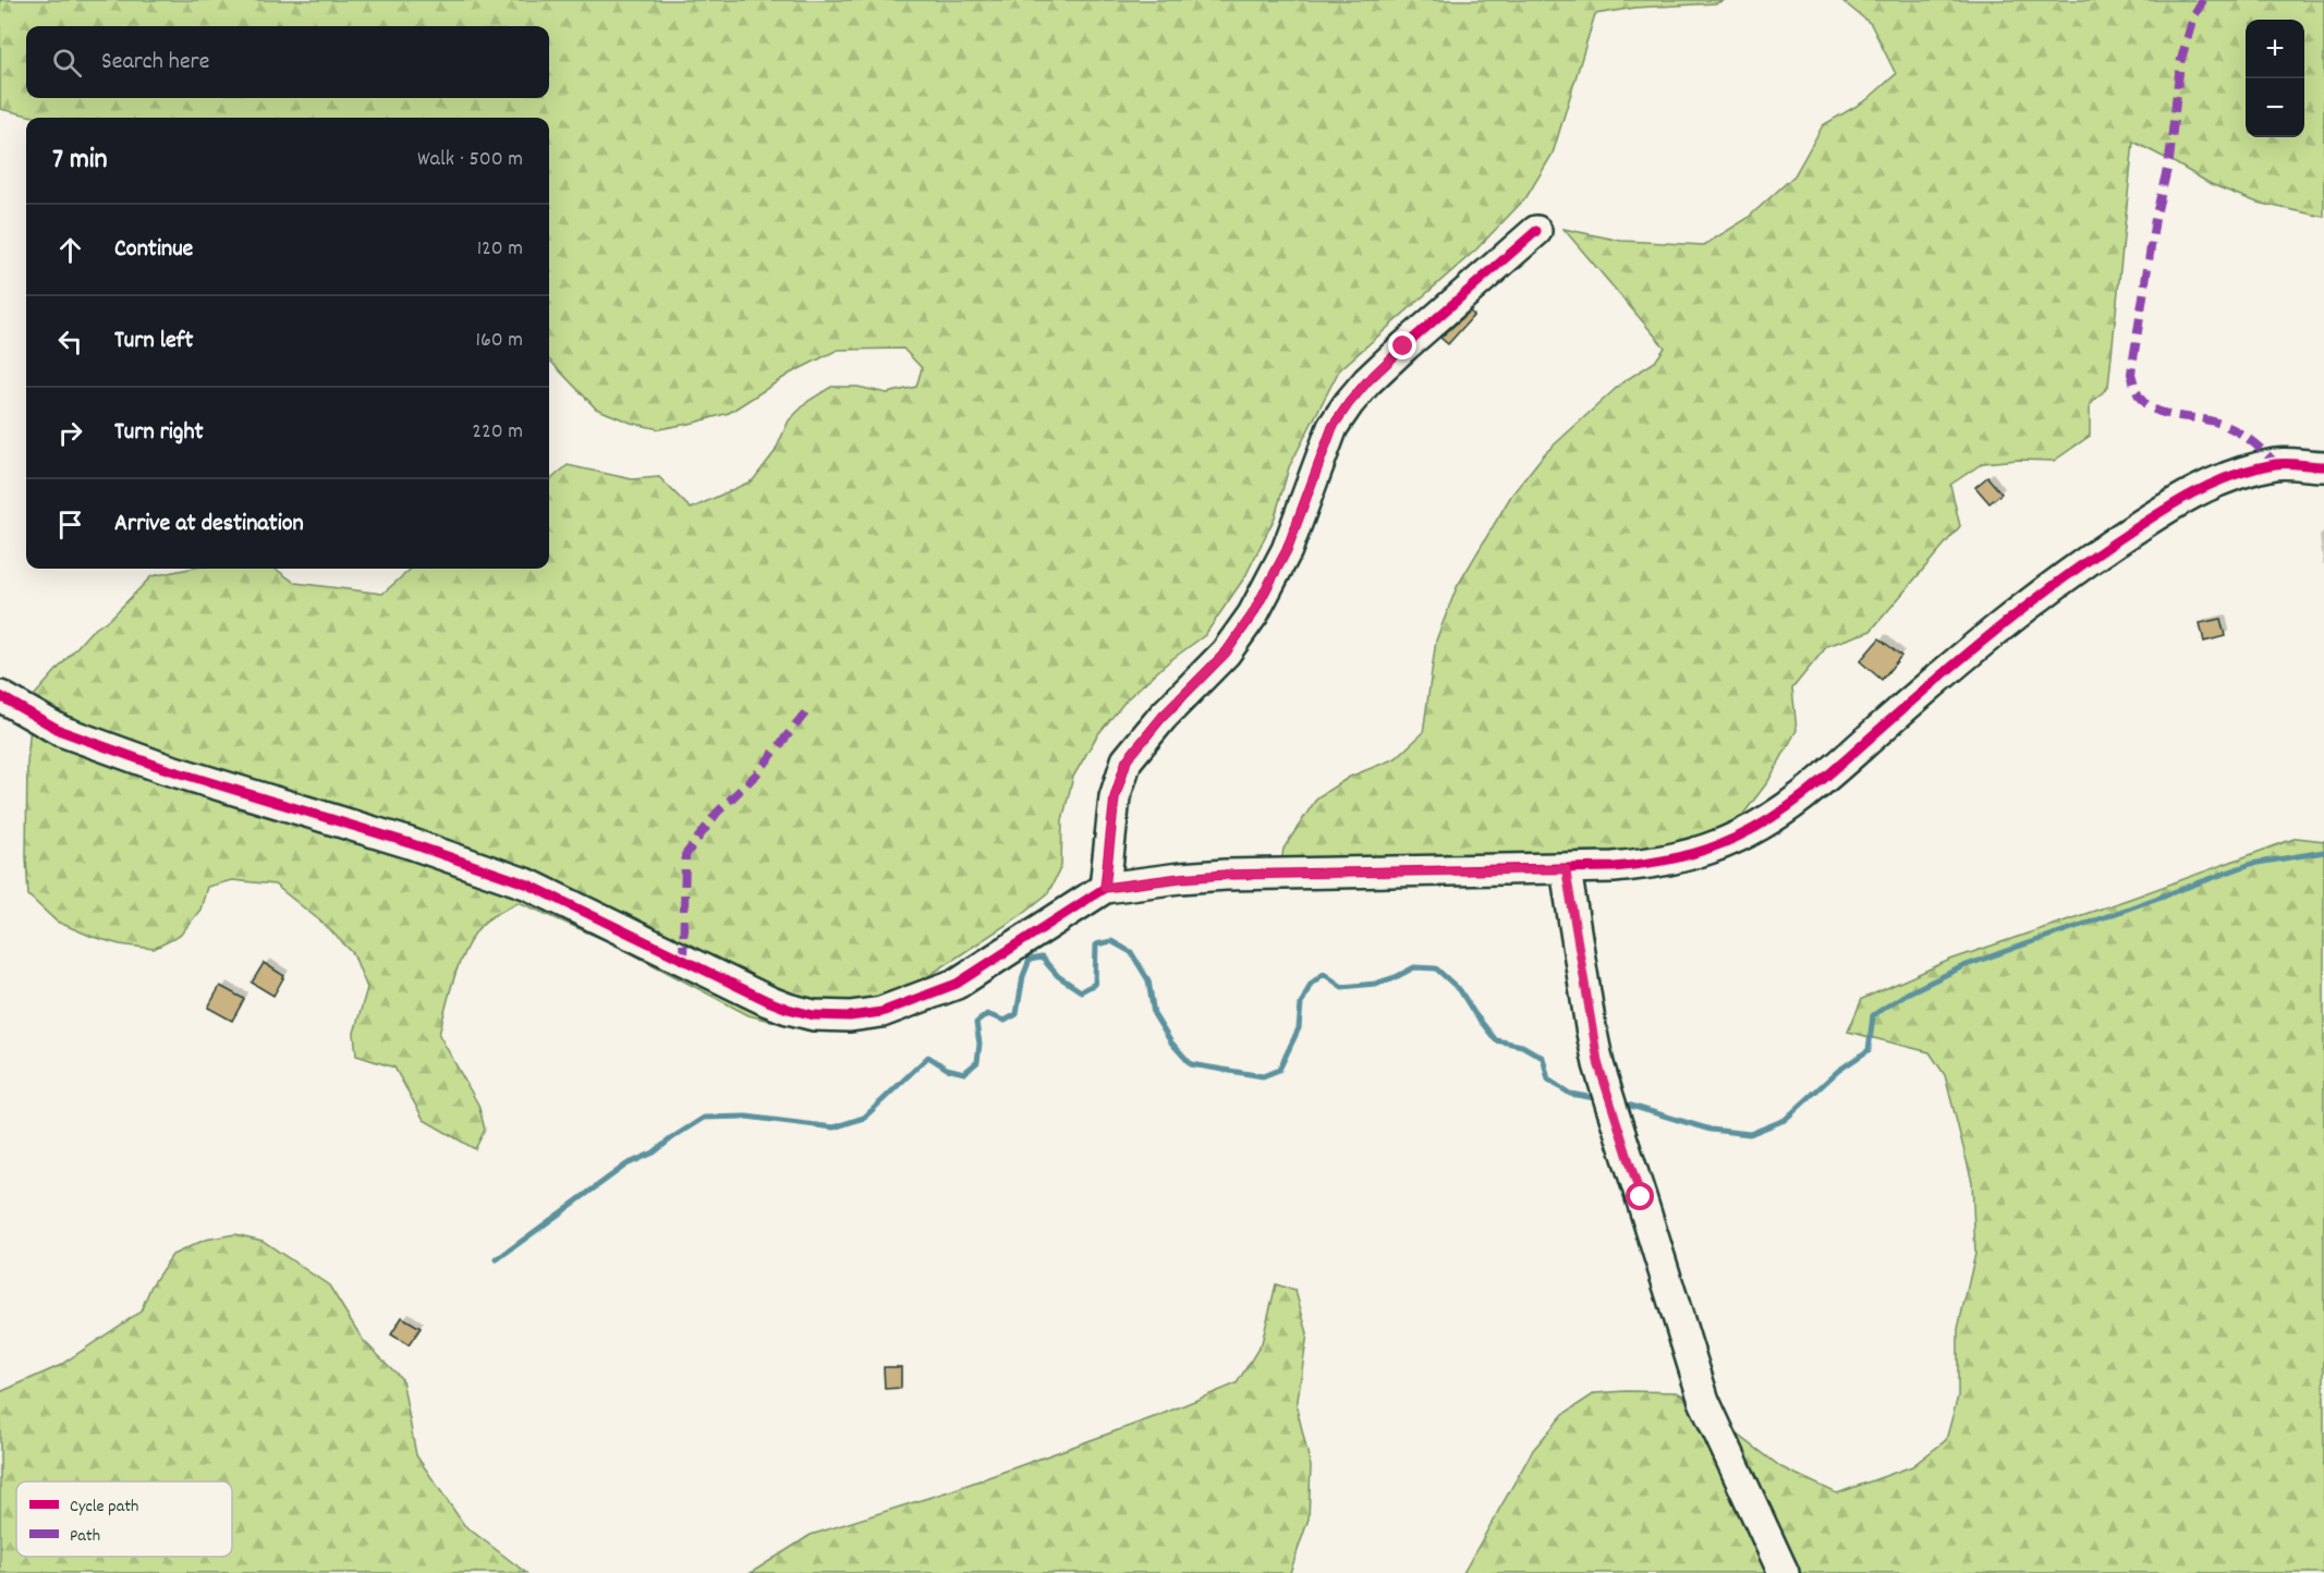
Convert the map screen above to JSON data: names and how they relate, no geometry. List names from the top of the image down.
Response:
{
  "legend": ["Cycle path", "Path"],
  "page": {
    "map_buttons": ["+", "−"],
    "search": "Search here",
    "heading": ["7 min", "Walk · 500 m"],
    "list": [
      ["Continue", "120 m"],
      ["Turn left", "160 m"],
      ["Turn right", "220 m"],
      "Arrive at destination"
    ]
  }
}
